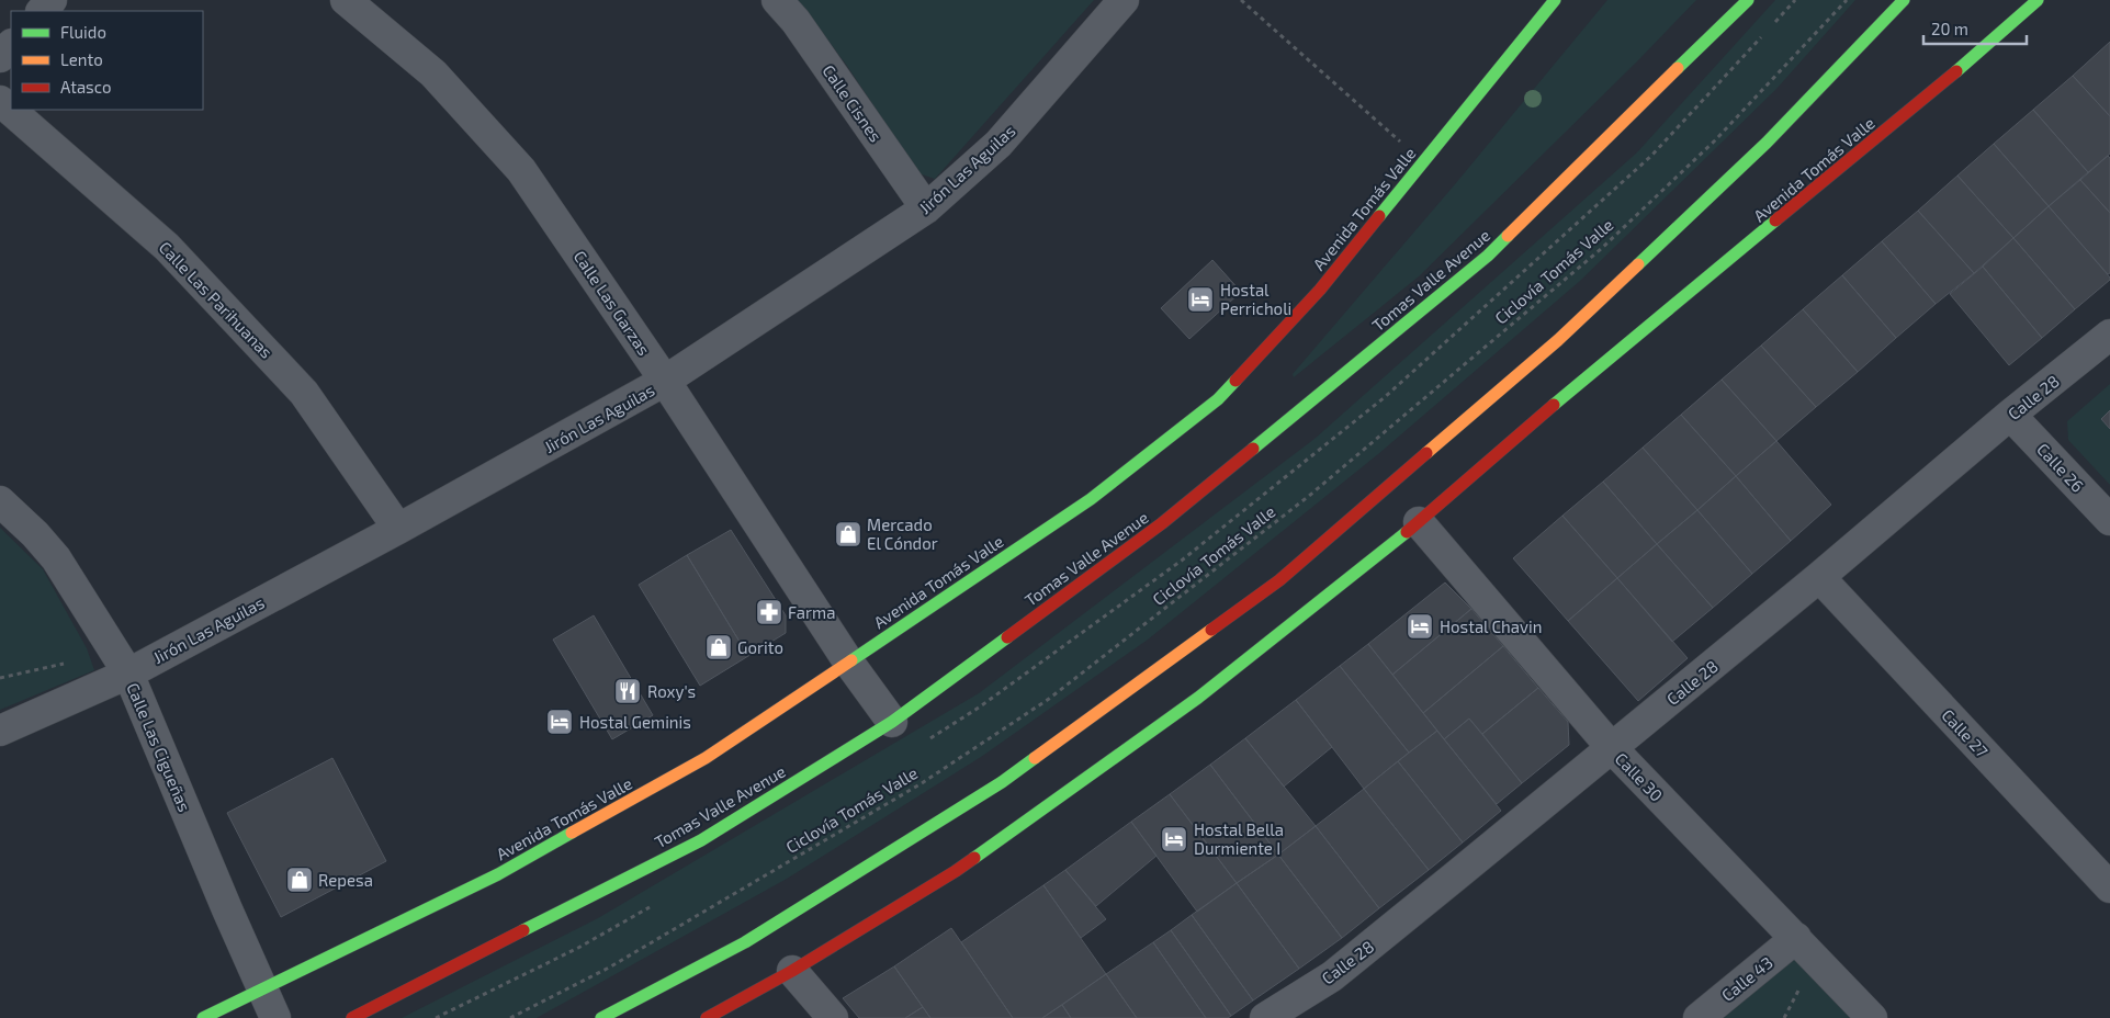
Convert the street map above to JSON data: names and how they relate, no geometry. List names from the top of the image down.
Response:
{
  "streets": {
    "street": [
      "Calle Cisnes",
      "Jirón Las Aguilas",
      "Avenida Tomás Valle",
      "Tomas Valle Avenue",
      "Calle Las Parihuanas",
      "Calle Las Garzas",
      "Calle 28",
      "Calle 26",
      "Calle 27",
      "Calle Las Cigueñas",
      "Calle 30",
      "Calle 43"
    ],
    "path": ["Ciclovía Tomás Valle"]
  },
  "crossings": [
    ["Calle Cisnes", "Jirón Las Aguilas"],
    ["Jirón Las Aguilas", "Calle Las Parihuanas"],
    ["Jirón Las Aguilas", "Calle Las Garzas"],
    ["Jirón Las Aguilas", "Calle Las Cigueñas"],
    ["Avenida Tomás Valle", "Calle Las Garzas"],
    ["Avenida Tomás Valle", "Calle Las Cigueñas"],
    ["Avenida Tomás Valle", "Calle 30"],
    ["Tomas Valle Avenue", "Calle Las Garzas"],
    ["Calle 28", "Calle 26"],
    ["Calle 28", "Calle 27"],
    ["Calle 28", "Calle 30"],
    ["Calle 30", "Calle 43"]
  ],
  "places": {
    "hotel": [
      "Hostal Perricholi",
      "Hostal Chavin",
      "Hostal Geminis",
      "Hostal Bella Durmiente I"
    ],
    "shop": ["Mercado El Cóndor", "Gorito", "Repesa"],
    "pharmacy": ["Farma"],
    "restaurant": ["Roxy's"]
  },
  "legend": ["Fluido", "Lento", "Atasco"],
  "scale_bar": "20 m"
}
